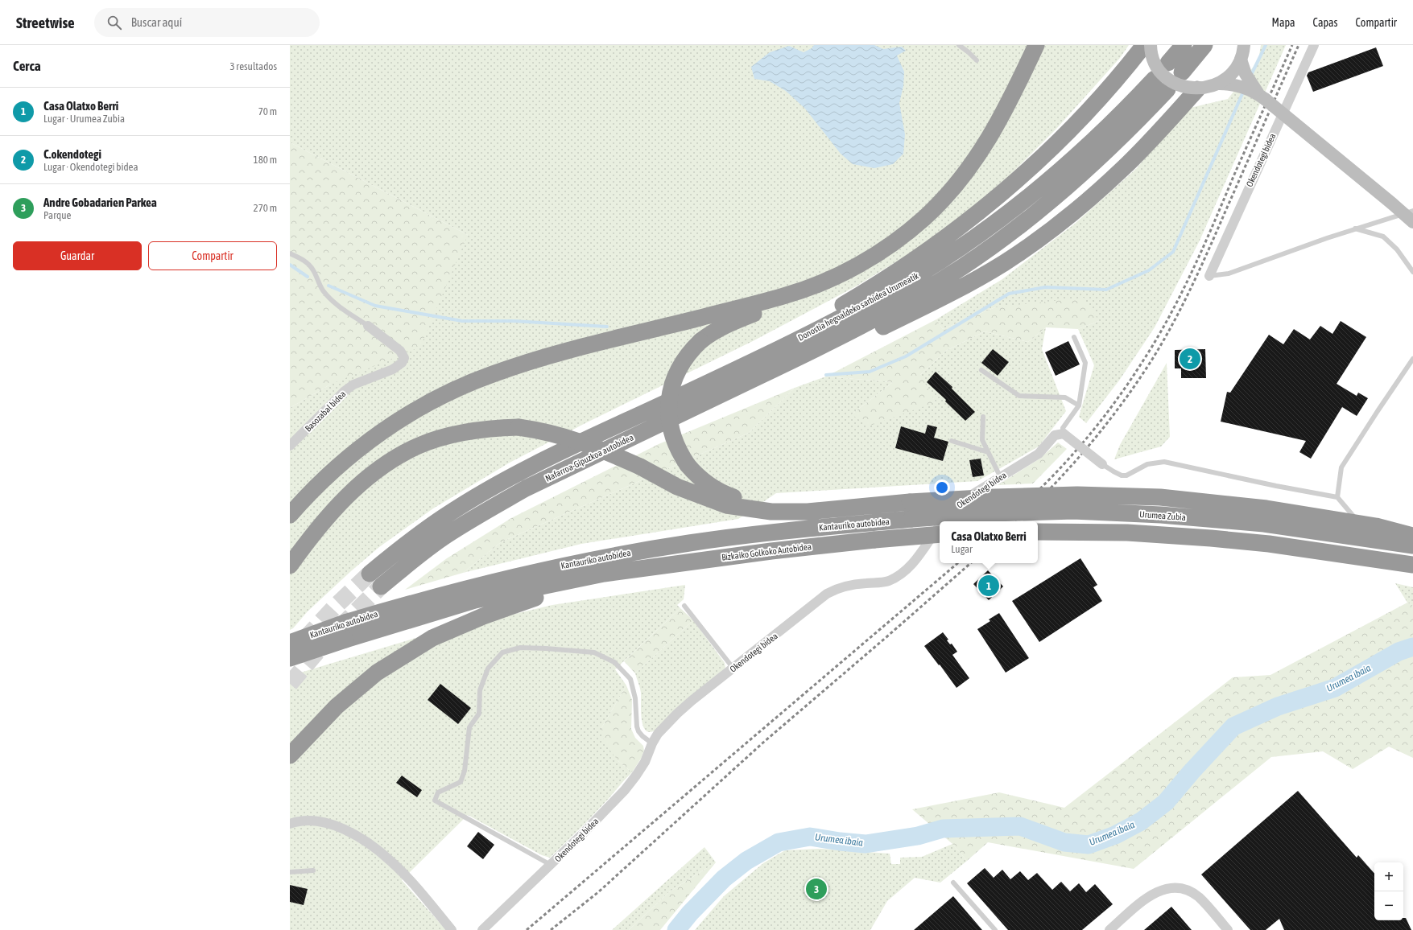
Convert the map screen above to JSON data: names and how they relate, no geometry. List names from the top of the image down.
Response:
{
  "streets": {
    "highway": [
      "Donostia hegoaldeko sarbidea Urumeatik",
      "Nafarroa-Gipuzkoa autobidea",
      "Urumea Zubia",
      "Kantauriko autobidea",
      "Bizkaiko Golkoko Autobidea"
    ],
    "street": ["Okendotegi bidea", "Basozabal bidea"]
  },
  "crossings": [
    ["Donostia hegoaldeko sarbidea Urumeatik", "Nafarroa-Gipuzkoa autobidea"],
    ["Urumea Zubia", "Kantauriko autobidea"],
    ["Kantauriko autobidea", "Bizkaiko Golkoko Autobidea"]
  ],
  "water": ["Urumea ibaia"],
  "page": {
    "header": "Streetwise",
    "search": "Buscar aquí",
    "nav": ["Mapa", "Capas", "Compartir"],
    "heading": ["Cerca", "3 resultados"],
    "list": [
      {
        "mark": "1",
        "name": "Casa Olatxo Berri",
        "note": "Lugar · Urumea Zubia",
        "value": "70 m"
      },
      {
        "mark": "2",
        "name": "C.okendotegi",
        "note": "Lugar · Okendotegi bidea",
        "value": "180 m"
      },
      {
        "mark": "3",
        "name": "Andre Gobadarien Parkea",
        "note": "Parque",
        "value": "270 m"
      }
    ],
    "buttons": ["Guardar", "Compartir"],
    "pins": ["2", "1", "3"],
    "popup": ["Casa Olatxo Berri", "Lugar"],
    "map_buttons": ["+", "−"]
  }
}
